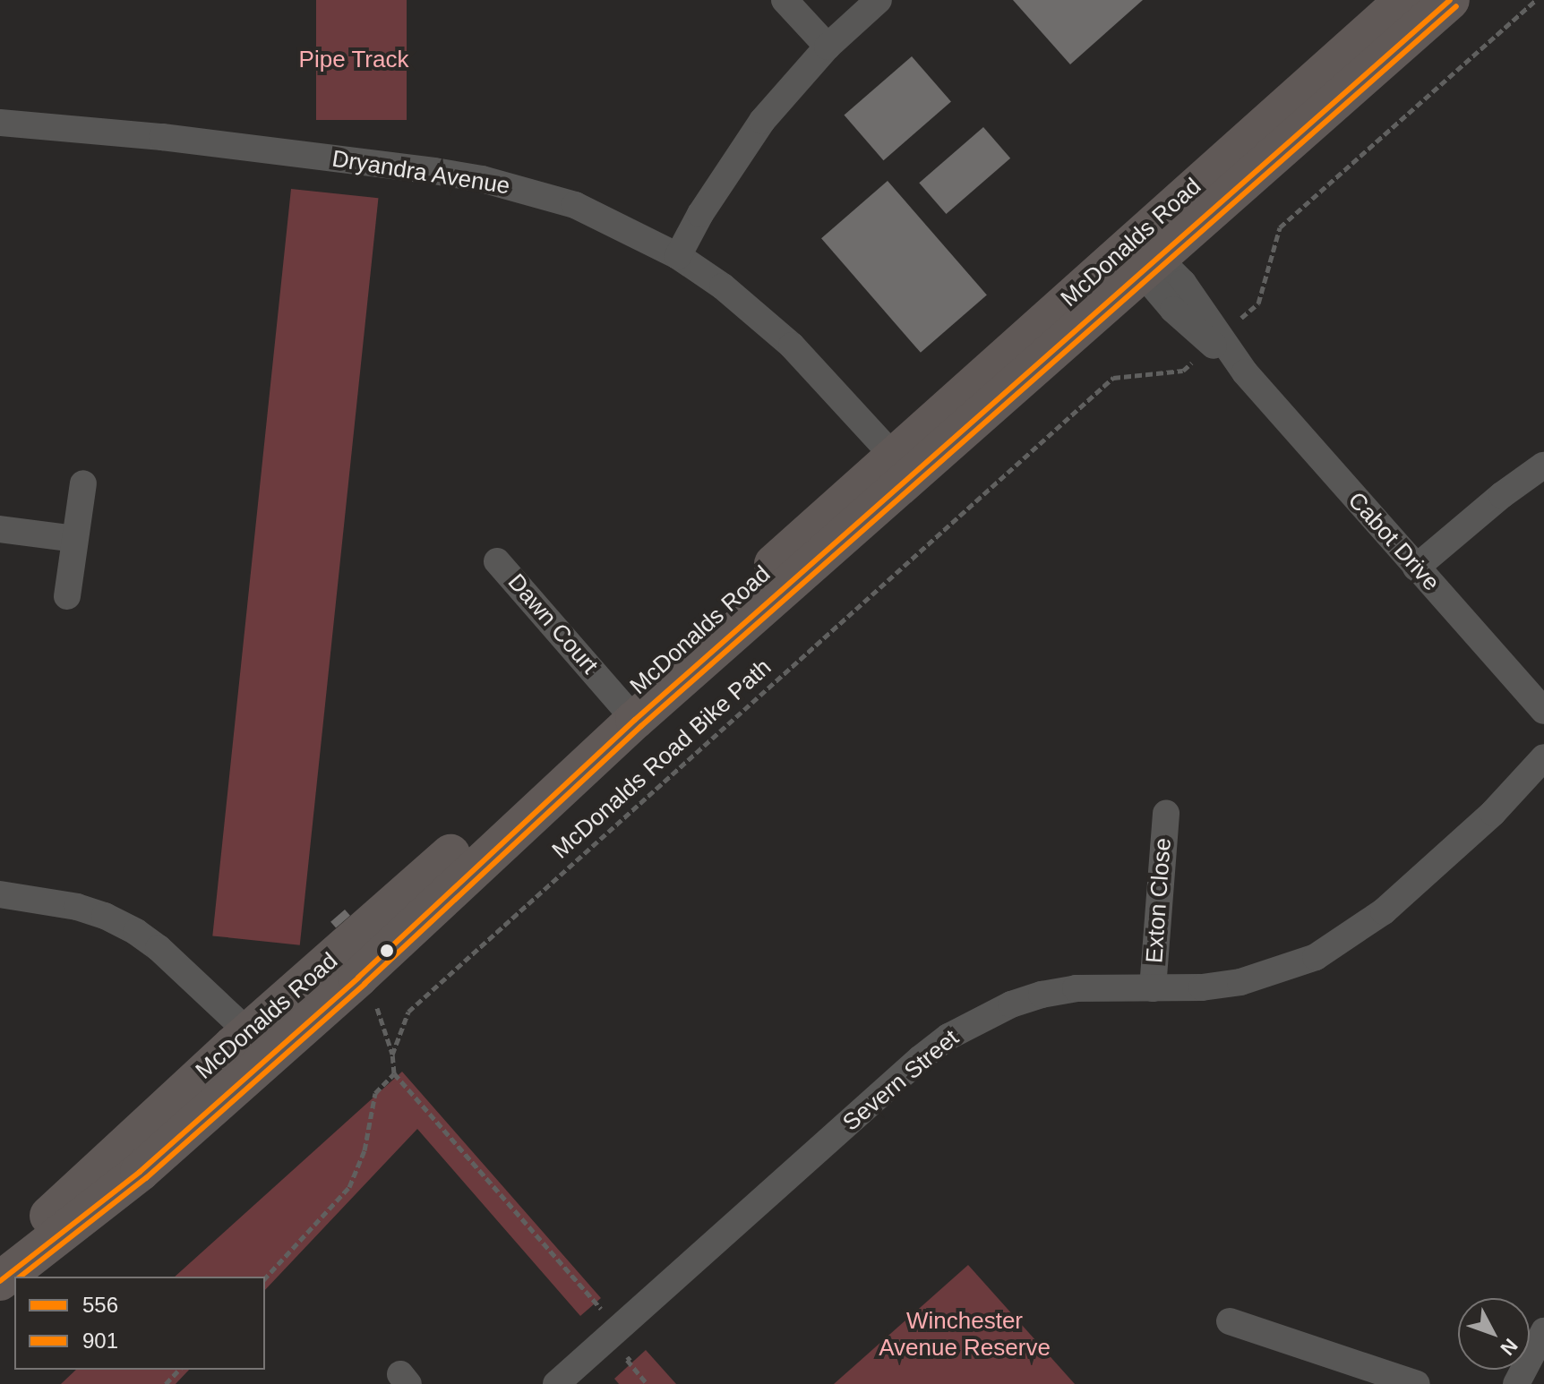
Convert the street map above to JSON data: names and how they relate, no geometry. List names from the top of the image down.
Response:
{
  "streets": {
    "main road": ["McDonalds Road"],
    "street": [
      "Dryandra Avenue",
      "Cabot Drive",
      "Dawn Court",
      "Exton Close",
      "Severn Street"
    ],
    "path": ["McDonalds Road Bike Path"]
  },
  "crossings": [
    ["Dryandra Avenue", "McDonalds Road"],
    ["McDonalds Road", "Cabot Drive"],
    ["McDonalds Road", "Dawn Court"],
    ["Exton Close", "Severn Street"]
  ],
  "parks": ["Pipe Track", "Winchester Avenue Reserve"],
  "lines": ["transit line 556", "transit line 901"],
  "legend": ["556", "901"],
  "north": "bottom right"
}
